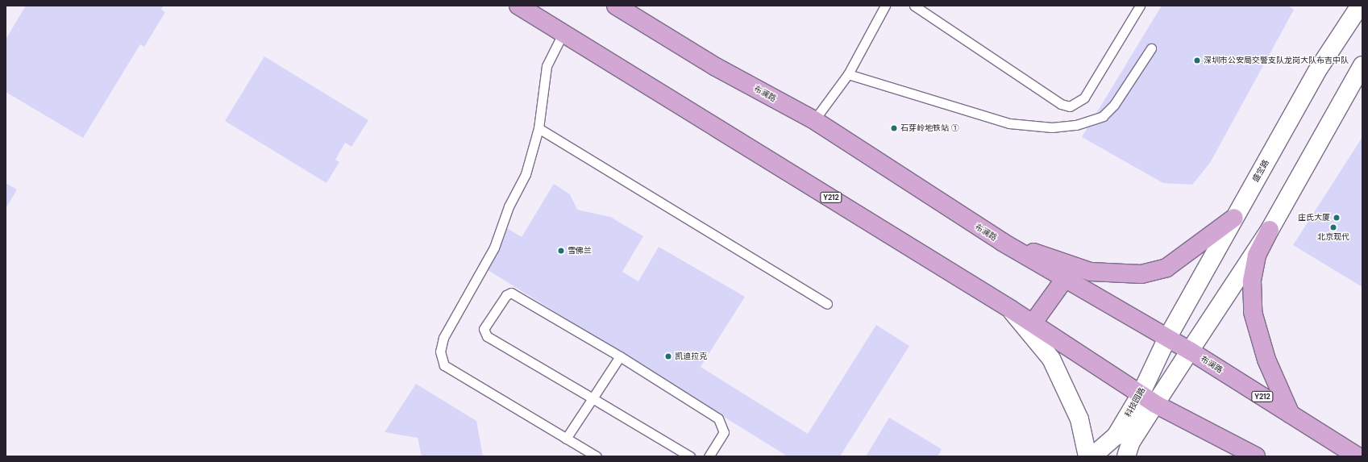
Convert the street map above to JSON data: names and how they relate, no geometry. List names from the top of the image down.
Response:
{
  "streets": {
    "main road": [
      "布澜路",
      "盛宝路",
      "Y212",
      "科技园路"
    ]
  },
  "crossings": [
    ["布澜路", "盛宝路"],
    ["布澜路", "科技园路"],
    ["盛宝路", "科技园路"],
    ["Y212", "科技园路"]
  ],
  "places": [
    "深圳市公安局交警支队龙岗大队布吉中队",
    "石芽岭地铁站 ①",
    "庄氏大厦",
    "北京现代",
    "雪佛兰",
    "凯迪拉克"
  ]
}
